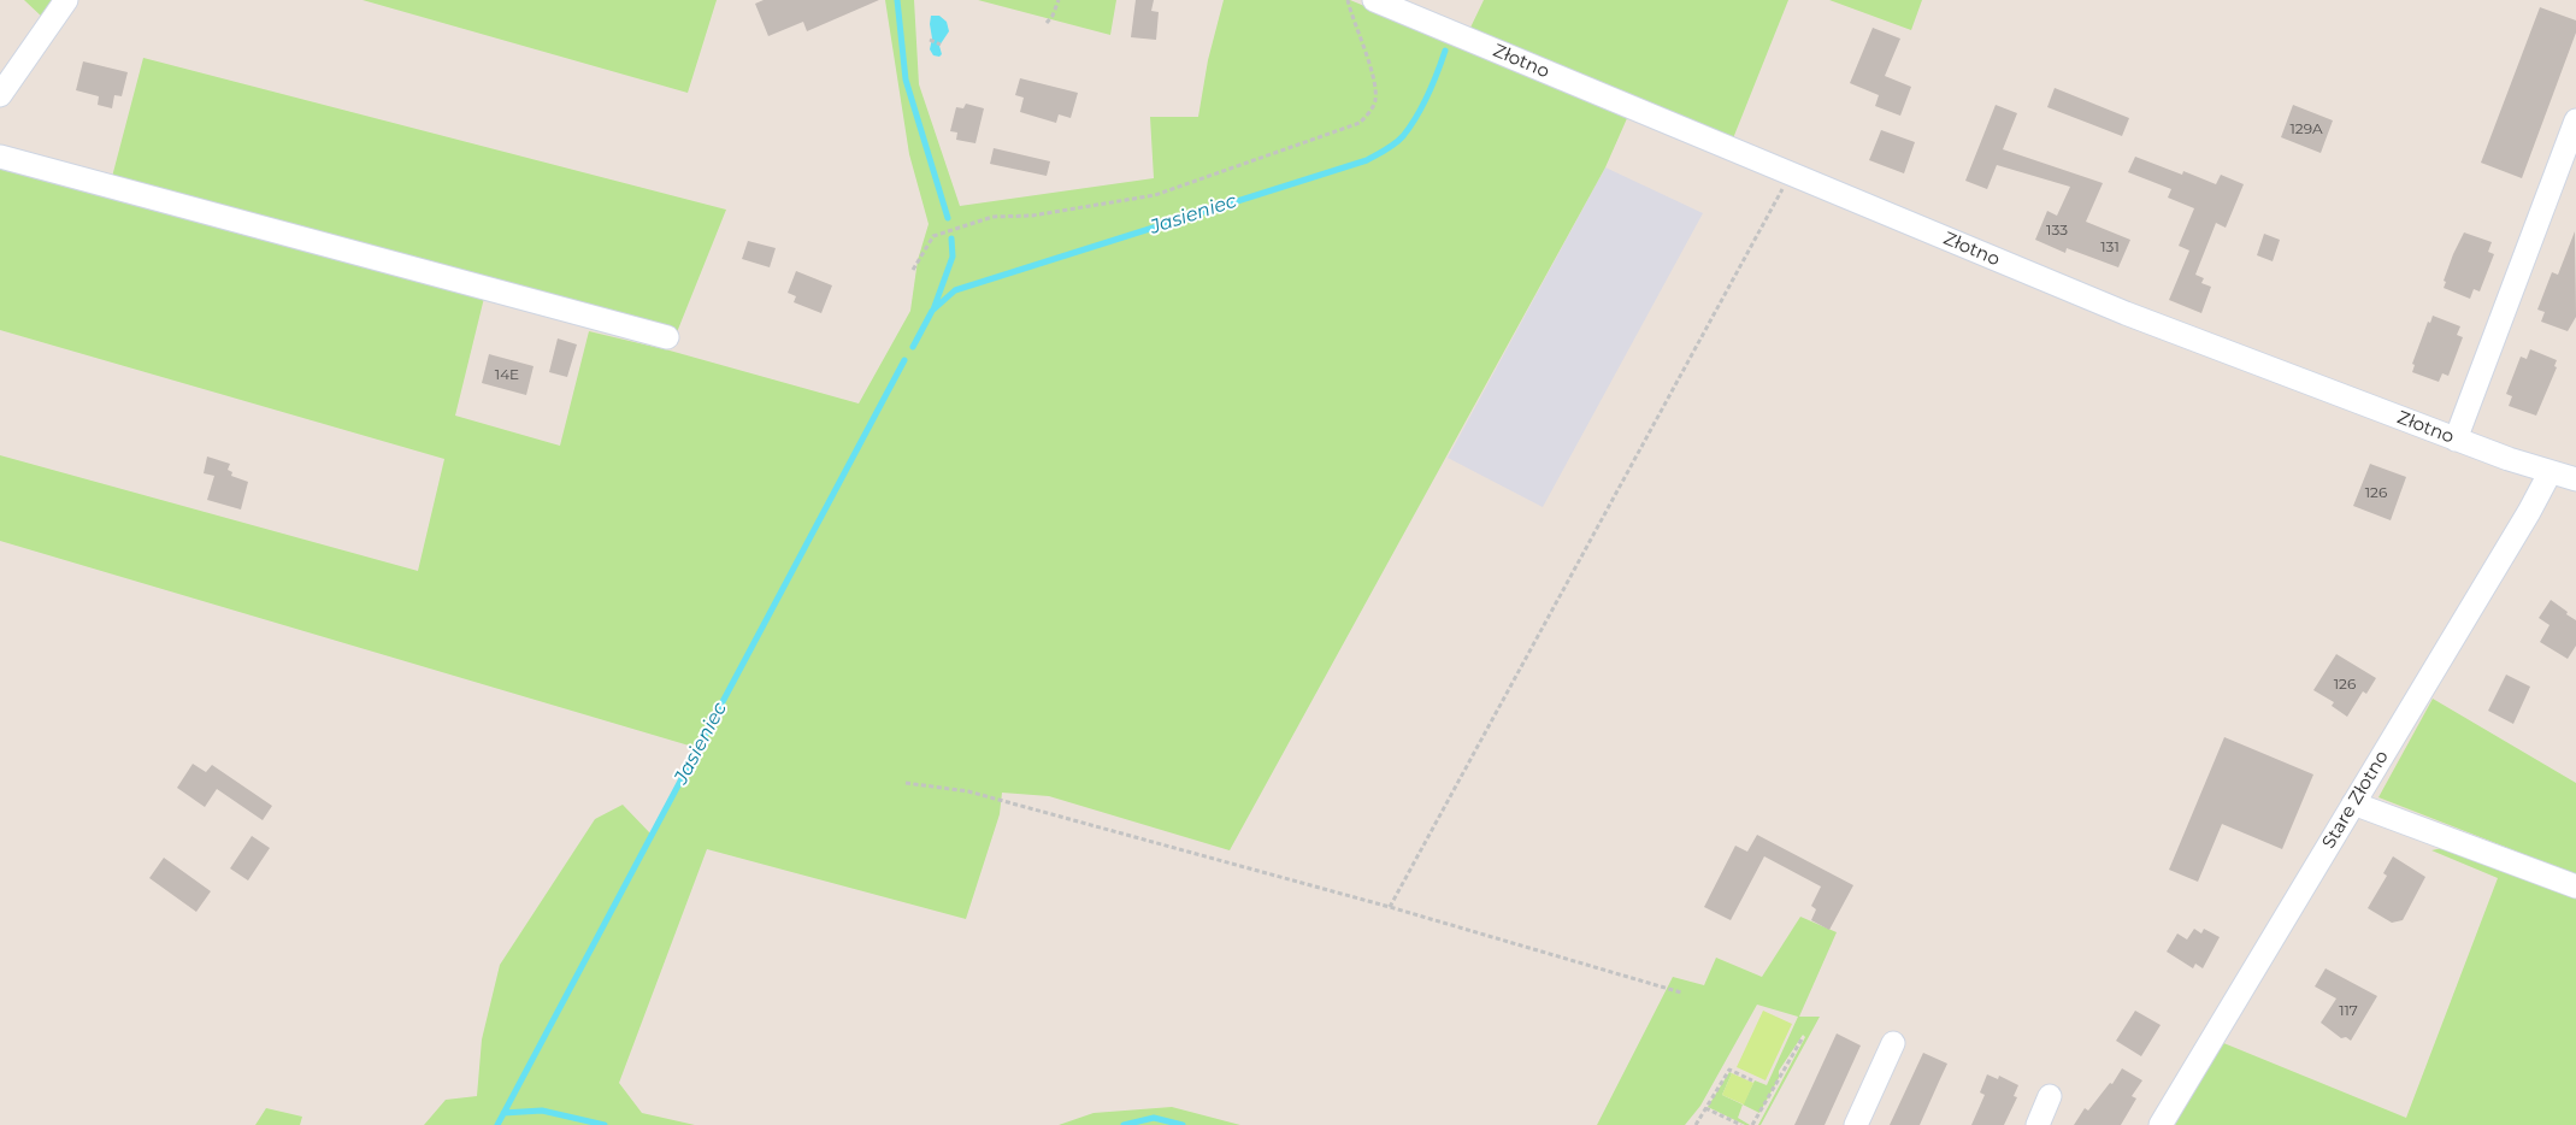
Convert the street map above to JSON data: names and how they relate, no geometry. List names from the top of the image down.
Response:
{
  "streets": {
    "street": ["Złotno", "Stare Złotno"]
  },
  "crossings": [
    ["Złotno", "Stare Złotno"]
  ],
  "water": ["Jasieniec"],
  "house_numbers": [
    "129A",
    "133",
    "131",
    "14E",
    "126",
    "126",
    "117"
  ]
}
